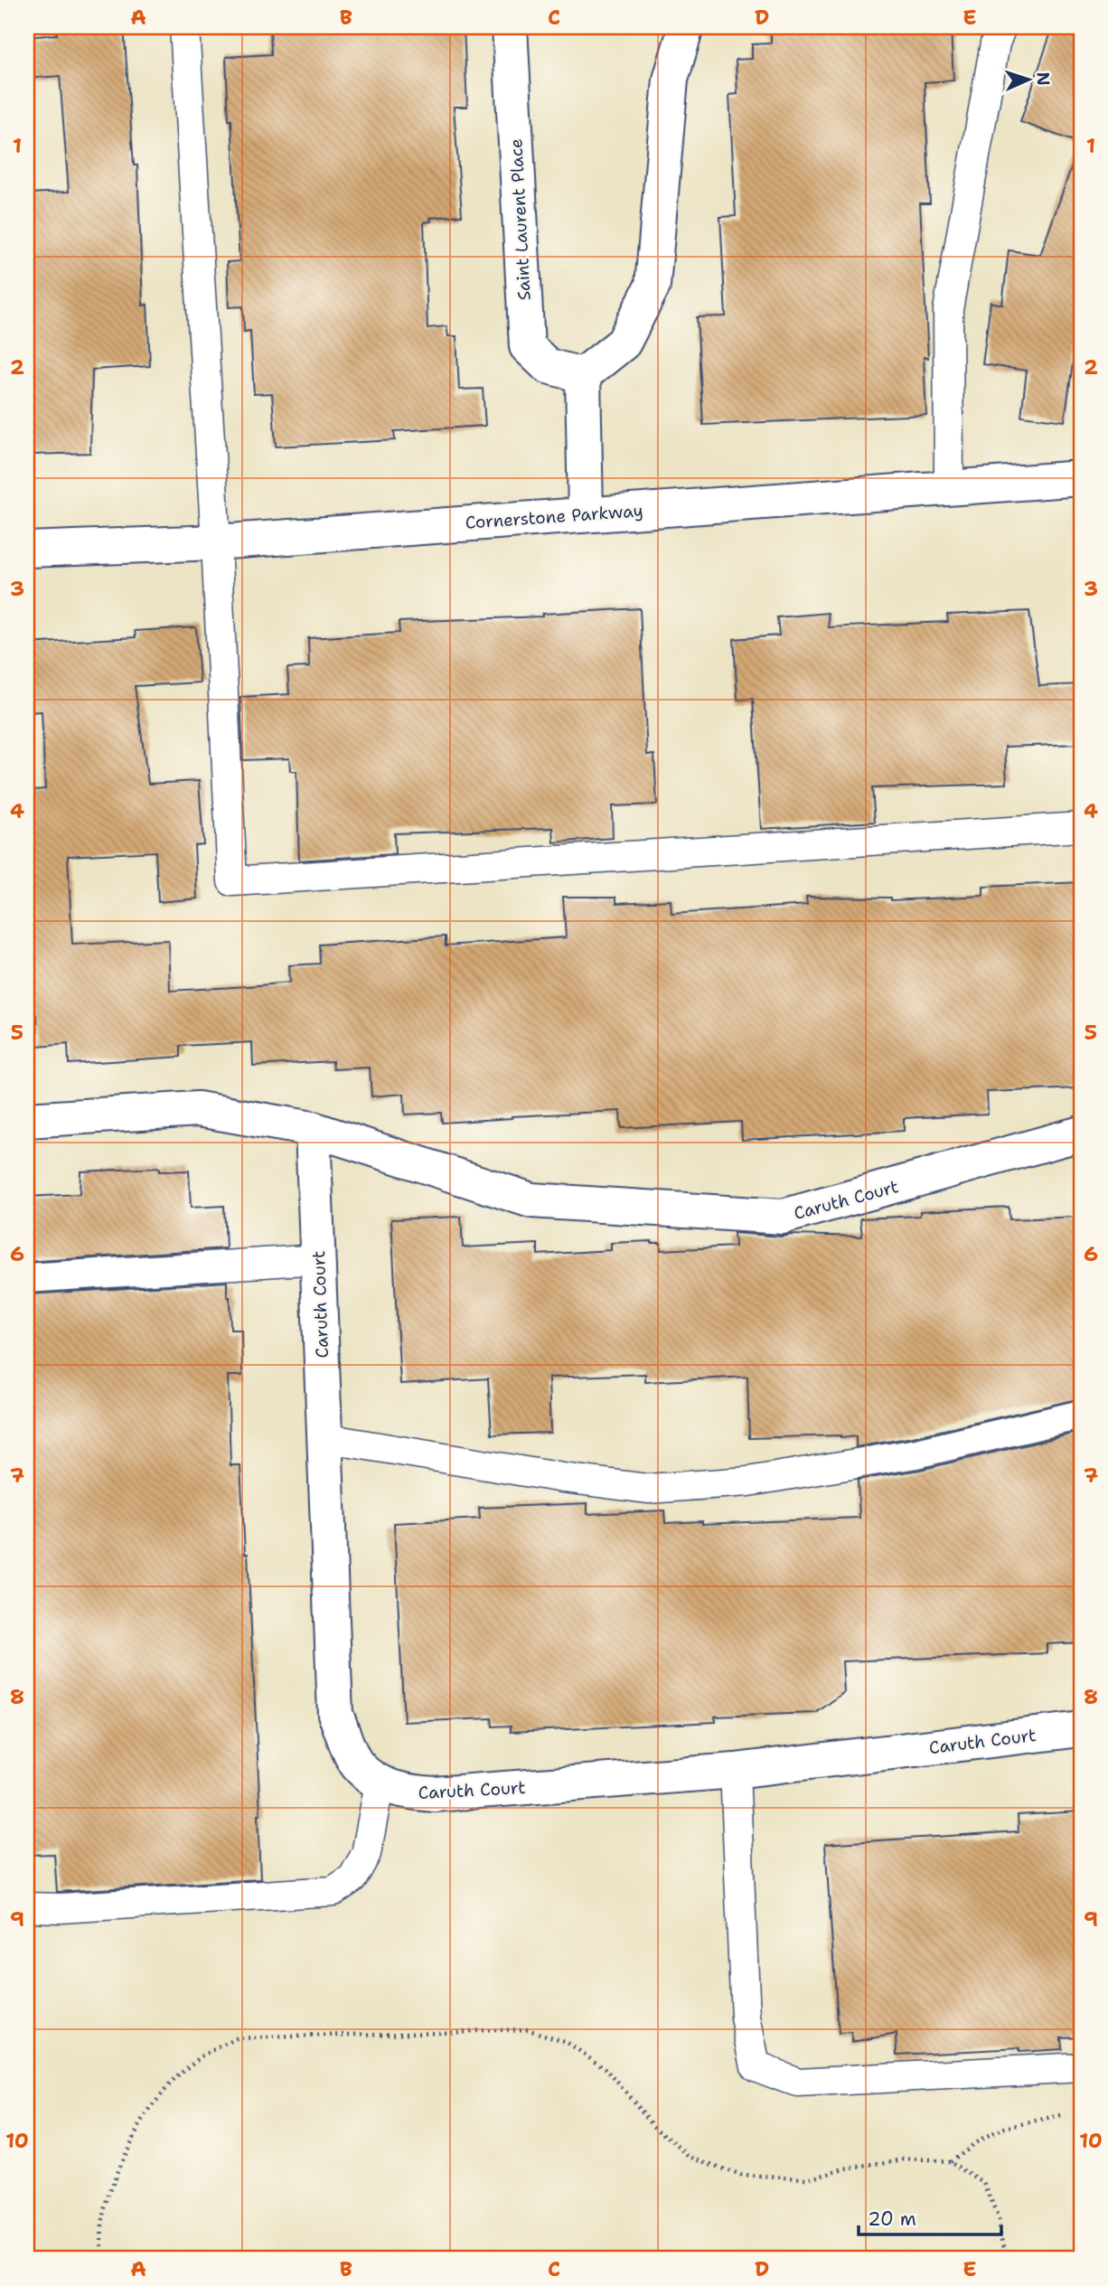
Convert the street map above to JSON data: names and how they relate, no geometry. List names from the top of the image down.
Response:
{
  "streets": {
    "street": ["Saint Laurent Place", "Cornerstone Parkway", "Caruth Court"]
  },
  "scale_bar": "20 m",
  "north": "right",
  "grid": {
    "columns": [
      "A",
      "B",
      "C",
      "D",
      "E"
    ],
    "rows": [
      "1",
      "2",
      "3",
      "4",
      "5",
      "6",
      "7",
      "8",
      "9",
      "10"
    ]
  }
}
